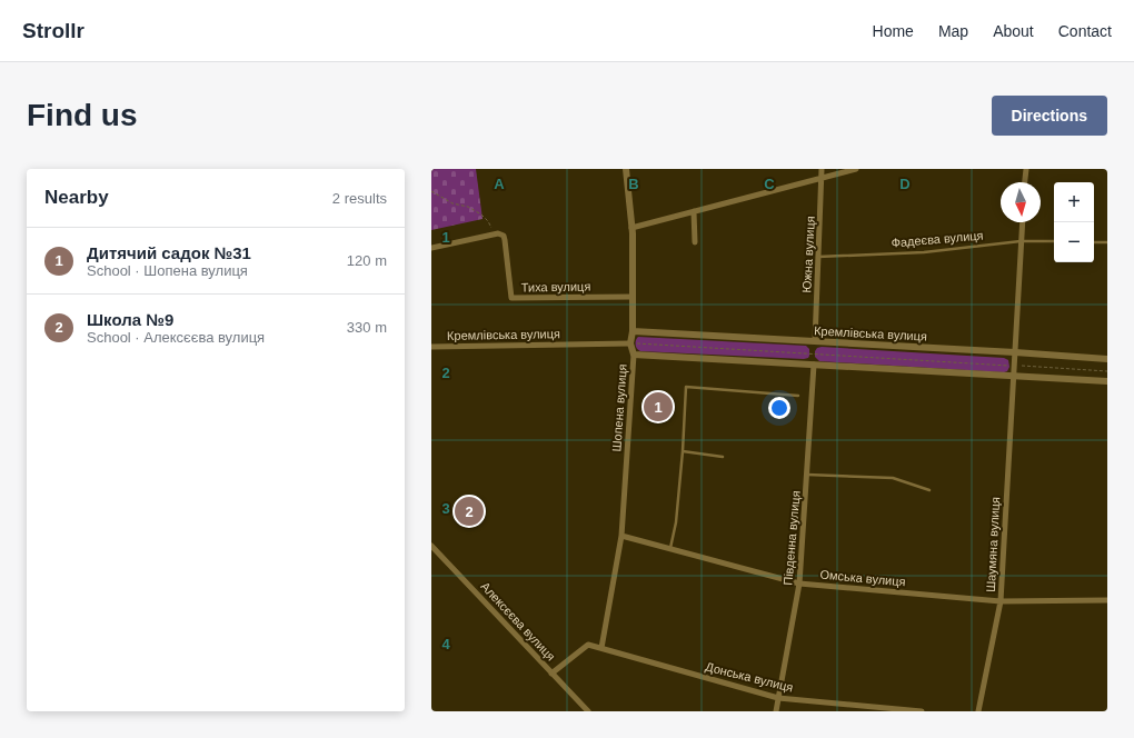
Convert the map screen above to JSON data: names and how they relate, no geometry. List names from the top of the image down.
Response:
{
  "streets": {
    "street": [
      "Южна вулиця",
      "Тиха вулиця",
      "Кремлівська вулиця",
      "Шопена вулиця",
      "Південна вулиця",
      "Шаумяна вулиця",
      "Омська вулиця",
      "Алексєєва вулиця",
      "Донська вулиця"
    ],
    "lane": ["Фадеєва вулиця"]
  },
  "crossings": [
    ["Фадеєва вулиця", "Южна вулиця"],
    ["Южна вулиця", "Кремлівська вулиця"],
    ["Тиха вулиця", "Шопена вулиця"],
    ["Кремлівська вулиця", "Шопена вулиця"],
    ["Кремлівська вулиця", "Шаумяна вулиця"],
    ["Шопена вулиця", "Омська вулиця"],
    ["Шопена вулиця", "Донська вулиця"],
    ["Південна вулиця", "Омська вулиця"],
    ["Південна вулиця", "Донська вулиця"],
    ["Шаумяна вулиця", "Омська вулиця"]
  ],
  "north": "bottom",
  "page": {
    "header": "Strollr",
    "nav": [
      "Home",
      "Map",
      "About",
      "Contact"
    ],
    "buttons": "Directions",
    "title": "Find us",
    "heading": ["Nearby", "2 results"],
    "map_buttons": ["+", "−"],
    "list": [
      {
        "mark": "1",
        "name": "Дитячий садок №31",
        "note": "School · Шопена вулиця",
        "value": "120 m"
      },
      {
        "mark": "2",
        "name": "Школа №9",
        "note": "School · Алексєєва вулиця",
        "value": "330 m"
      }
    ],
    "pins": ["1", "2"]
  },
  "grid": {
    "columns": [
      "A",
      "B",
      "C",
      "D"
    ],
    "rows": [
      "1",
      "2",
      "3",
      "4"
    ]
  }
}
